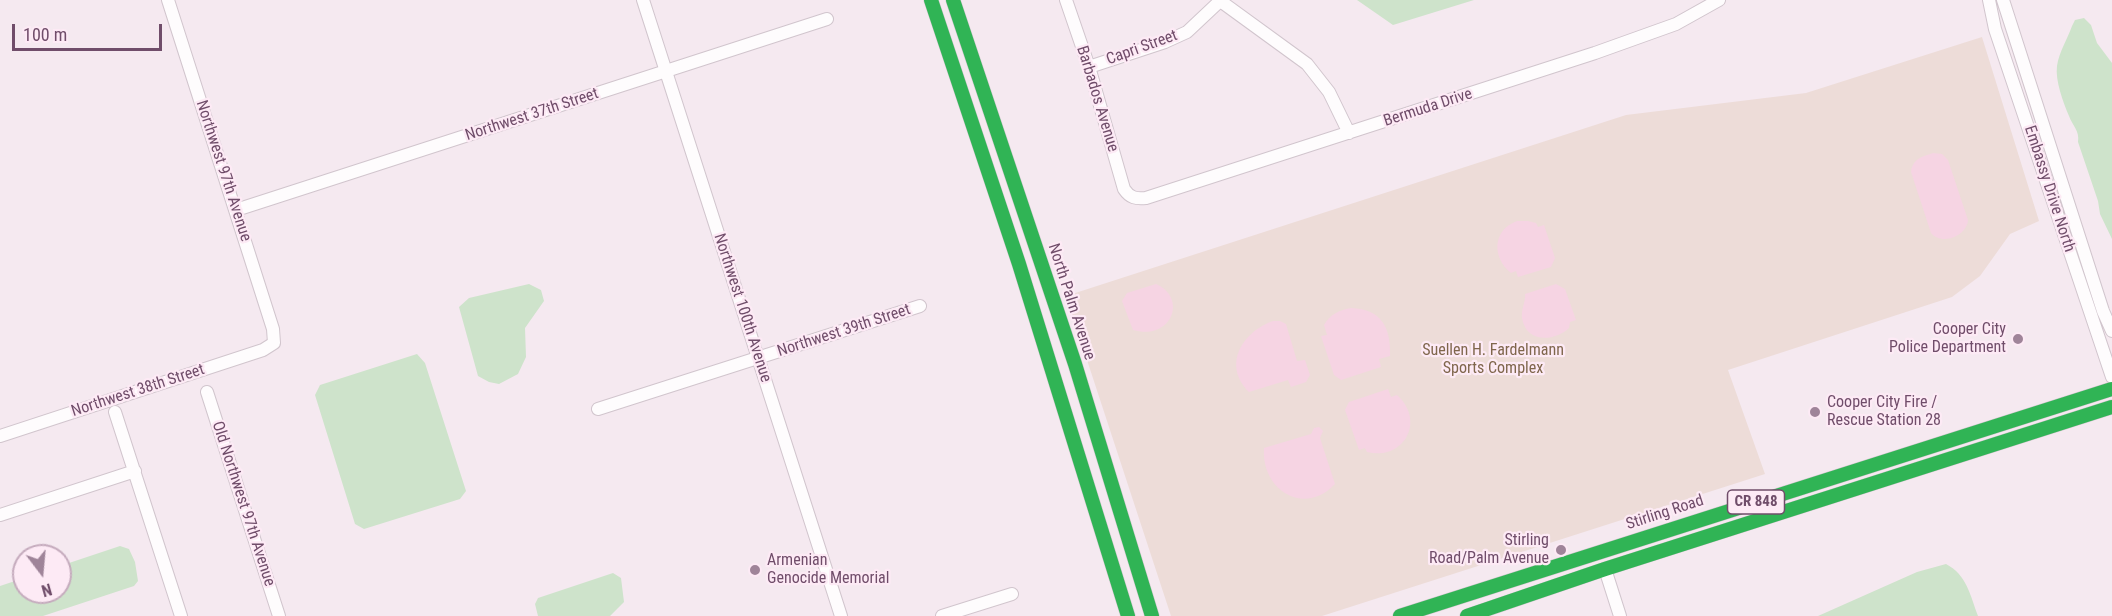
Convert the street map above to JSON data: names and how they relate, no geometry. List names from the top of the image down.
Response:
{
  "streets": {
    "main road": ["North Palm Avenue", "CR 848", "Stirling Road"],
    "street": [
      "Capri Street",
      "Barbados Avenue",
      "Bermuda Drive",
      "Northwest 37th Street",
      "Northwest 97th Avenue",
      "Embassy Drive North",
      "Northwest 100th Avenue",
      "Northwest 39th Street",
      "Northwest 38th Street",
      "Old Northwest 97th Avenue"
    ]
  },
  "crossings": [
    ["Capri Street", "Barbados Avenue"],
    ["Barbados Avenue", "Bermuda Drive"],
    ["Northwest 37th Street", "Northwest 97th Avenue"],
    ["Northwest 37th Street", "Northwest 100th Avenue"],
    ["Northwest 97th Avenue", "Northwest 38th Street"],
    ["Northwest 100th Avenue", "Northwest 39th Street"]
  ],
  "parks": ["Suellen H. Fardelmann Sports Complex"],
  "places": [
    "Cooper City Police Department",
    "Cooper City Fire / Rescue Station 28",
    "Stirling Road/Palm Avenue",
    "Armenian Genocide Memorial"
  ],
  "scale_bar": "100 m",
  "north": "bottom"
}
